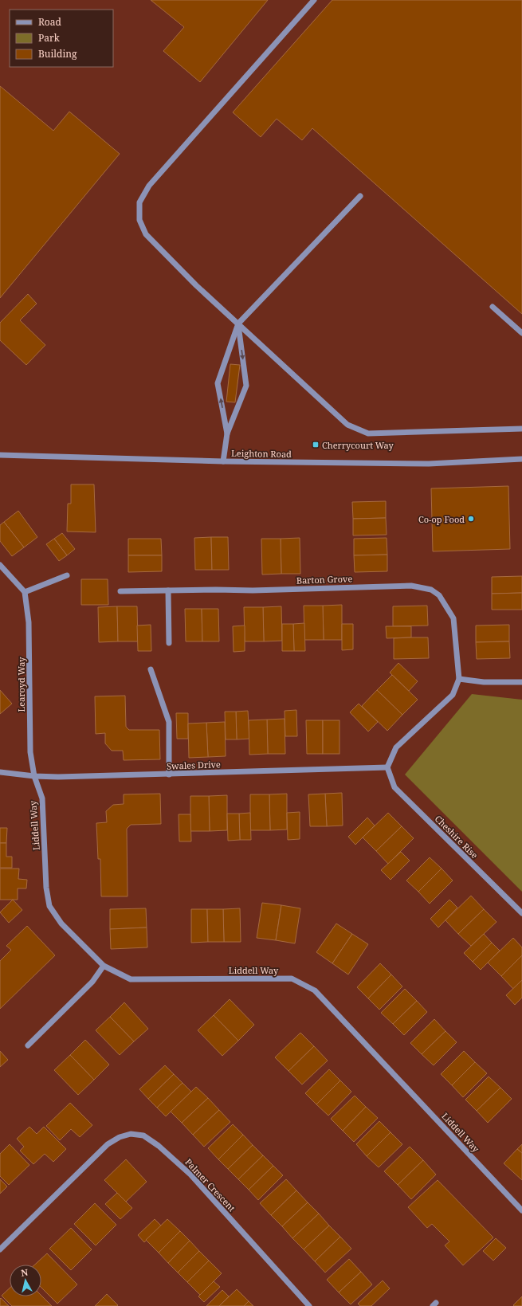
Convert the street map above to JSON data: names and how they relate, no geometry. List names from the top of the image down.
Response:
{
  "streets": {
    "street": [
      "Leighton Road",
      "Barton Grove",
      "Learoyd Way",
      "Swales Drive",
      "Liddell Way",
      "Cheshire Rise",
      "Palmer Crescent"
    ]
  },
  "crossings": [
    ["Barton Grove", "Swales Drive"],
    ["Barton Grove", "Cheshire Rise"],
    ["Learoyd Way", "Swales Drive"],
    ["Learoyd Way", "Liddell Way"],
    ["Swales Drive", "Liddell Way"],
    ["Swales Drive", "Cheshire Rise"]
  ],
  "places": {
    "transit": ["Cherrycourt Way"],
    "other": ["Co-op Food"]
  },
  "legend": ["Road", "Park", "Building"],
  "north": "top"
}
